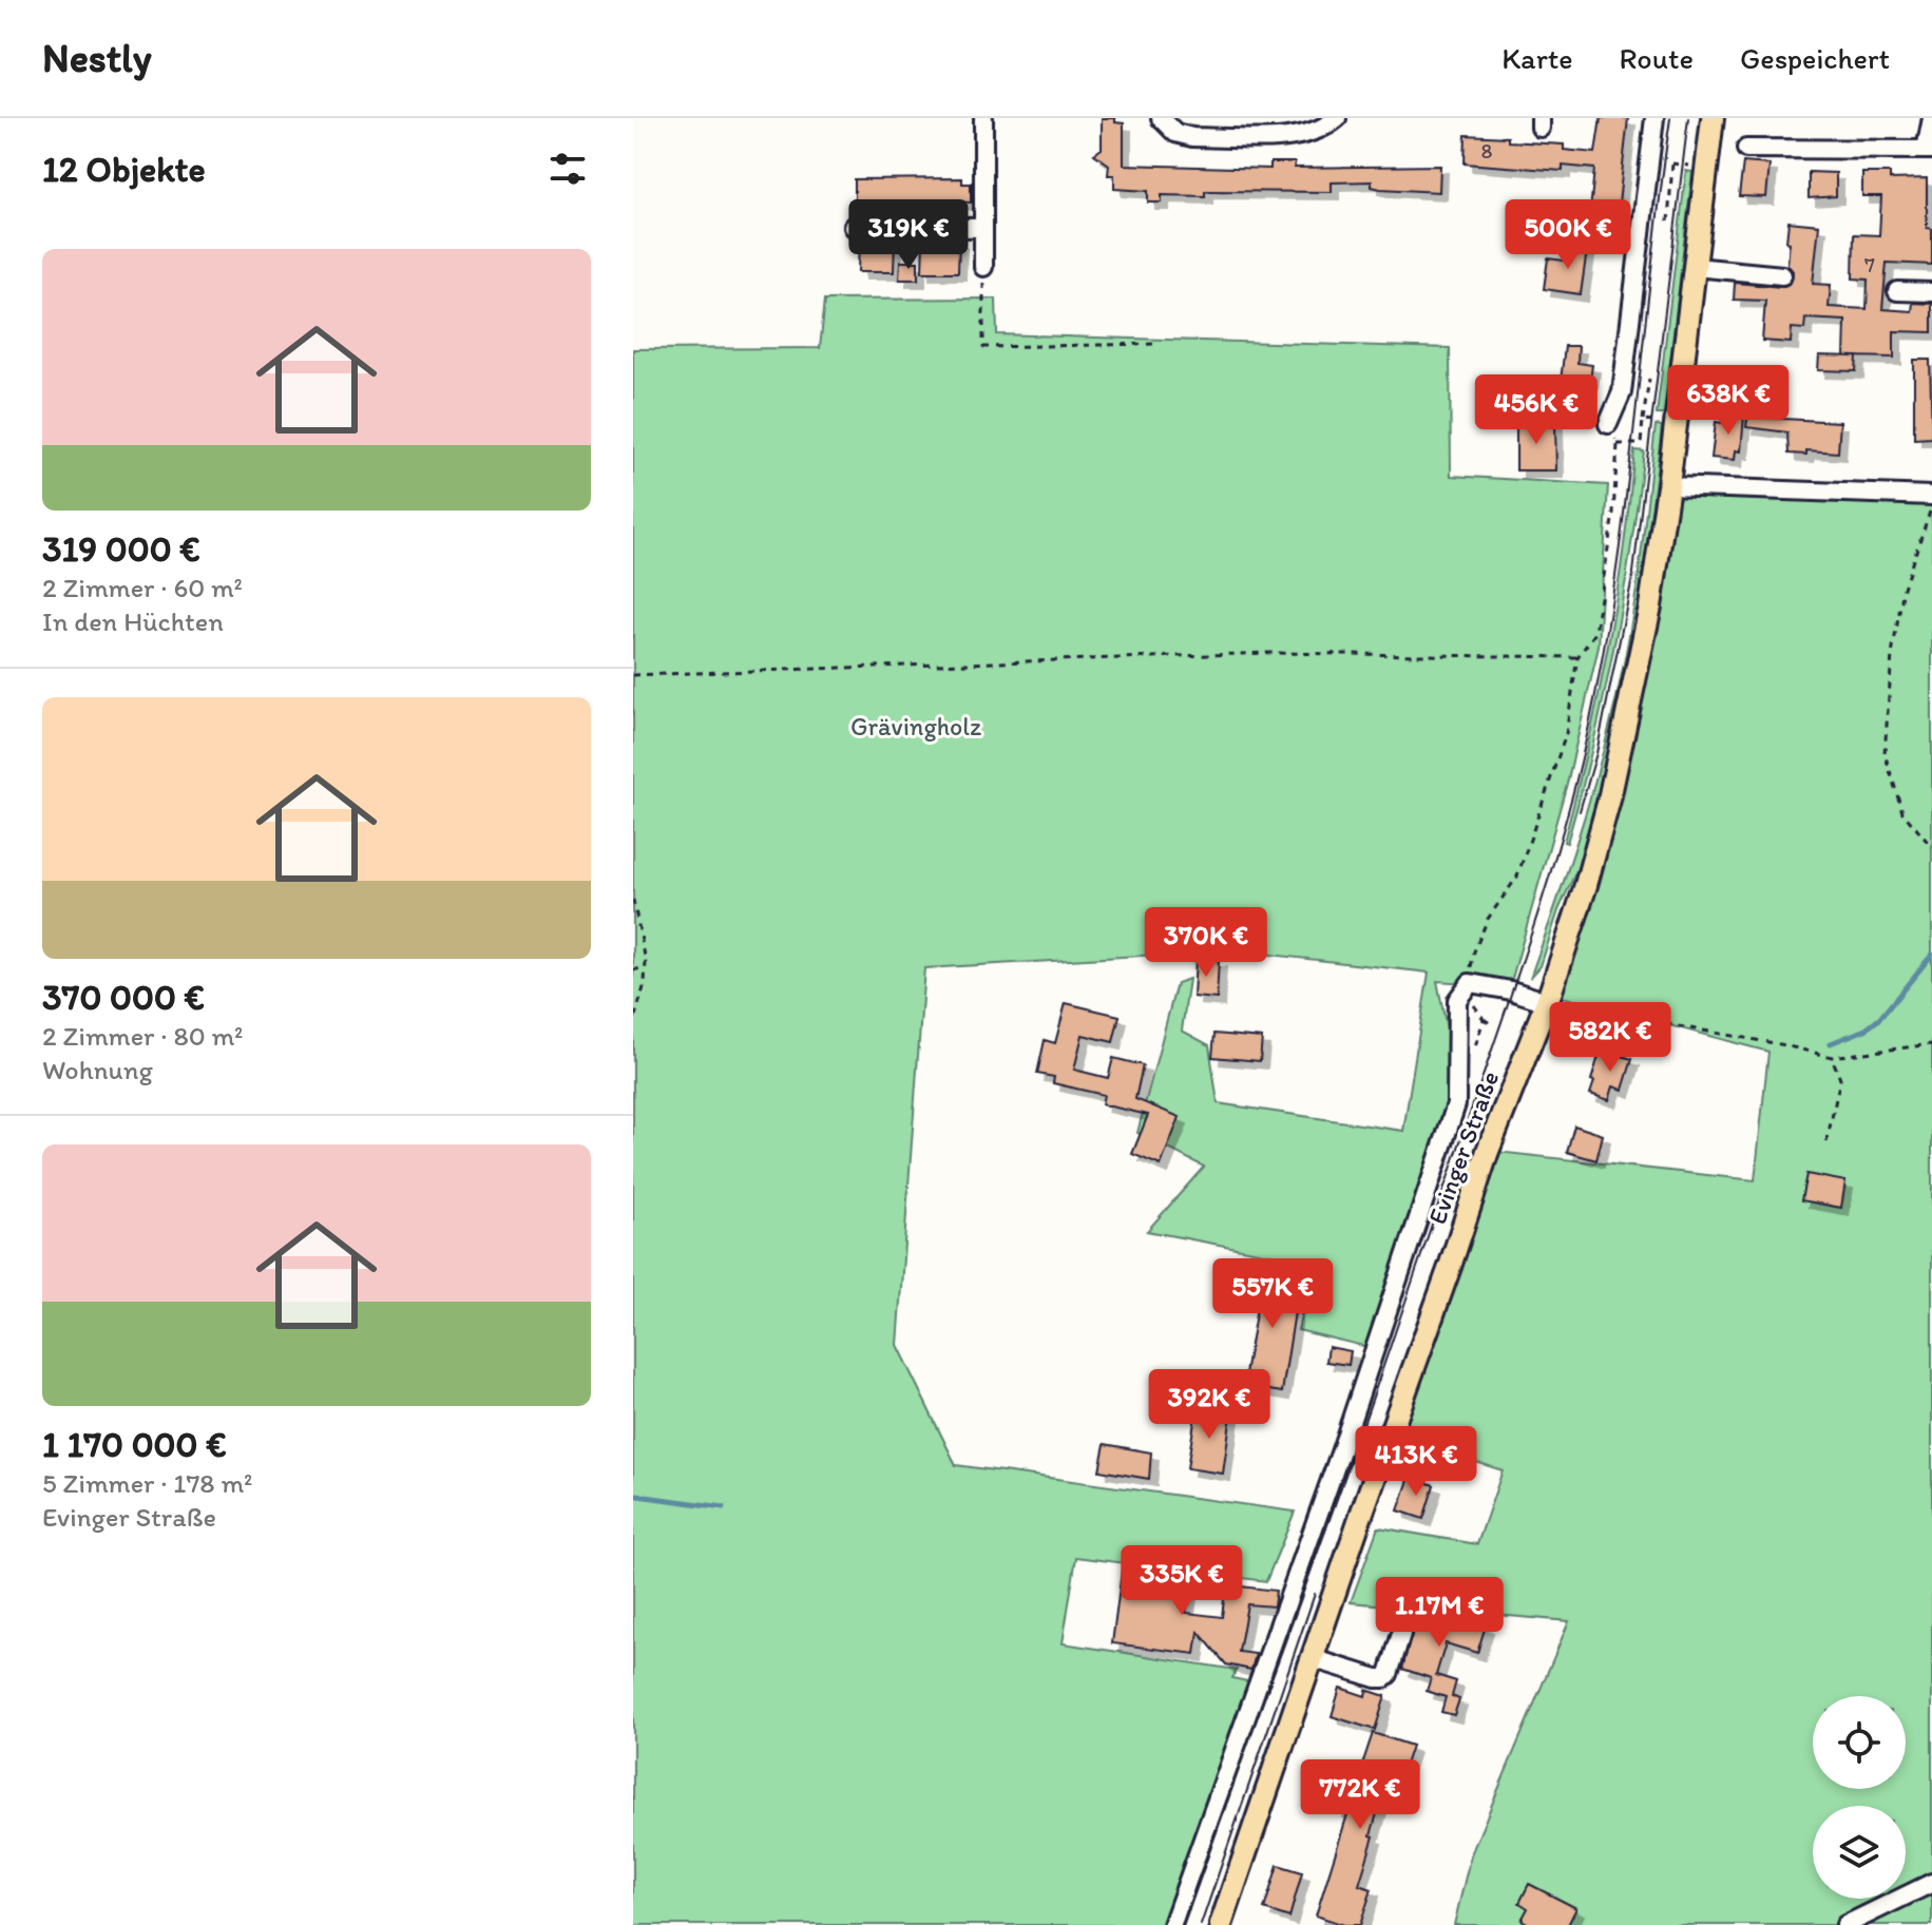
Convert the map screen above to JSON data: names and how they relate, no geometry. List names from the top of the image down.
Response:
{
  "streets": {
    "main road": ["Evinger Straße"]
  },
  "parks": ["Grävingholz"],
  "house_numbers": ["8", "7"],
  "page": {
    "header": "Nestly",
    "nav": ["Karte", "Route", "Gespeichert"],
    "heading": "12 Objekte",
    "price": [
      "319K €",
      "500K €",
      "638K €",
      "456K €",
      "370K €",
      "582K €",
      "557K €",
      "392K €",
      "413K €",
      "335K €",
      "1.17M €",
      "772K €"
    ],
    "list": [
      {
        "name": "319 000 €",
        "note": "2 Zimmer · 60 m² · In den Hüchten"
      },
      {
        "name": "370 000 €",
        "note": "2 Zimmer · 80 m² · Wohnung"
      },
      {
        "name": "1 170 000 €",
        "note": "5 Zimmer · 178 m² · Evinger Straße"
      }
    ]
  }
}
